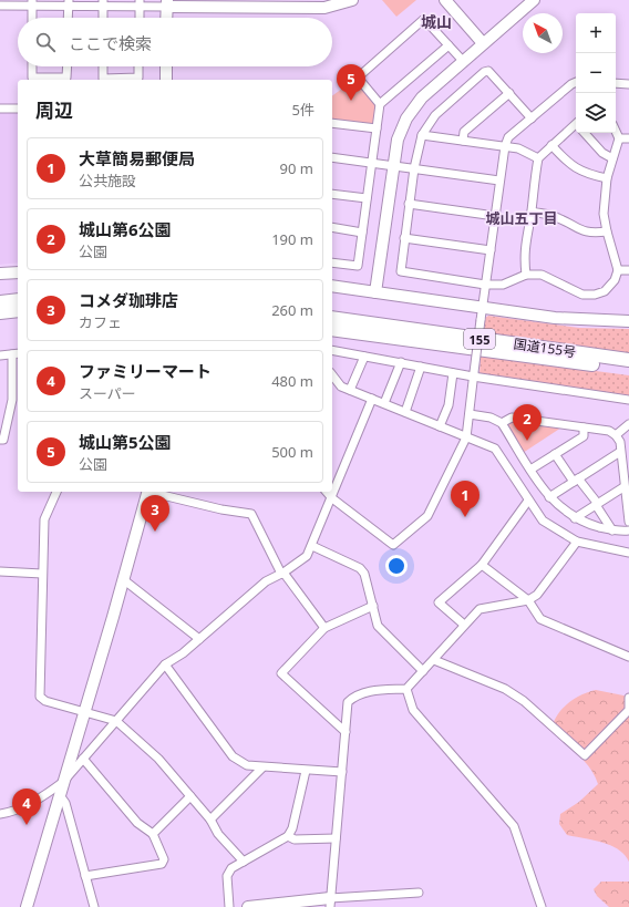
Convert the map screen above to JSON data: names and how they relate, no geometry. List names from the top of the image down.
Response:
{
  "streets": {
    "highway": ["155", "国道155号"]
  },
  "districts": ["城山", "城山五丁目"],
  "north": "top left",
  "page": {
    "map_buttons": ["+", "−"],
    "search": "ここで検索",
    "pins": [
      "5",
      "2",
      "1",
      "3",
      "4"
    ],
    "heading": ["周辺", "5件"],
    "list": [
      {
        "mark": "1",
        "name": "大草簡易郵便局",
        "note": "公共施設",
        "value": "90 m"
      },
      {
        "mark": "2",
        "name": "城山第6公園",
        "note": "公園",
        "value": "190 m"
      },
      {
        "mark": "3",
        "name": "コメダ珈琲店",
        "note": "カフェ",
        "value": "260 m"
      },
      {
        "mark": "4",
        "name": "ファミリーマート",
        "note": "スーパー",
        "value": "480 m"
      },
      {
        "mark": "5",
        "name": "城山第5公園",
        "note": "公園",
        "value": "500 m"
      }
    ]
  }
}
